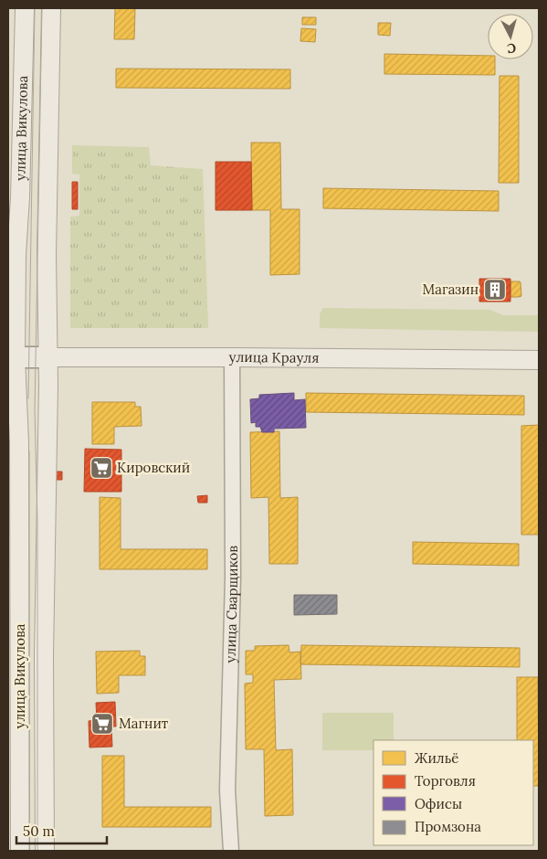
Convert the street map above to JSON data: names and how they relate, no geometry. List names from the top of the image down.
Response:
{
  "streets": {
    "main road": ["улица Крауля"],
    "street": ["улица Викулова", "улица Сварщиков"]
  },
  "crossings": [
    ["улица Викулова", "улица Крауля"],
    ["улица Крауля", "улица Сварщиков"]
  ],
  "places": {
    "building": ["Магазин"],
    "supermarket": ["Кировский", "Магнит"]
  },
  "legend": [
    "Жильё",
    "Торговля",
    "Офисы",
    "Промзона"
  ],
  "scale_bar": "50 m",
  "north": "bottom"
}
